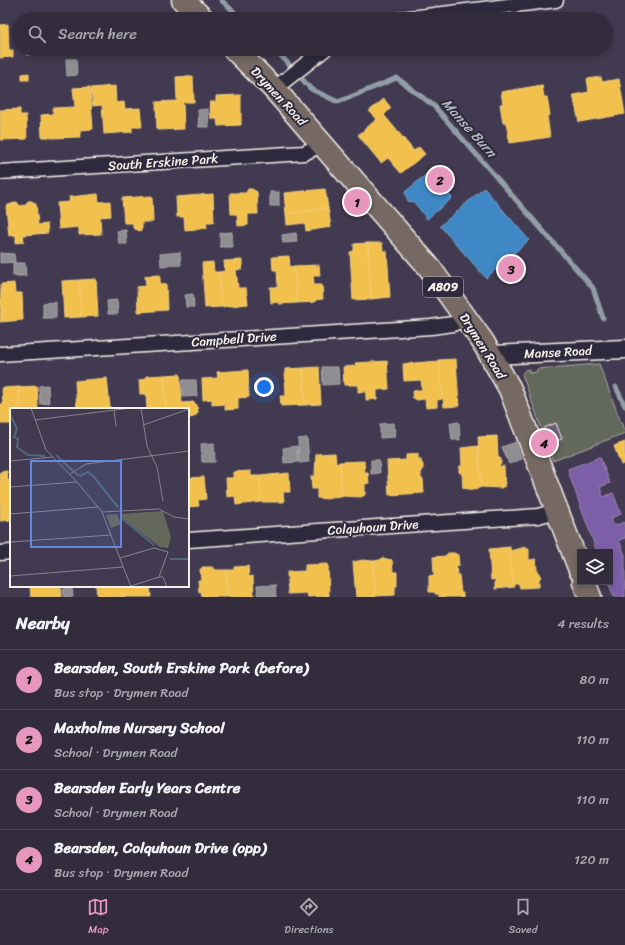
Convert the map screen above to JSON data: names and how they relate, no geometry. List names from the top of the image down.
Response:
{
  "streets": {
    "main road": ["Drymen Road", "A809"],
    "street": [
      "South Erskine Park",
      "Campbell Drive",
      "Manse Road",
      "Colquhoun Drive"
    ]
  },
  "crossings": [
    ["Drymen Road", "South Erskine Park"],
    ["Drymen Road", "Campbell Drive"],
    ["Drymen Road", "Manse Road"],
    ["Drymen Road", "Colquhoun Drive"]
  ],
  "water": ["Manse Burn"],
  "page": {
    "search": "Search here",
    "pins": [
      "2",
      "1",
      "3",
      "4"
    ],
    "heading": ["Nearby", "4 results"],
    "list": [
      {
        "mark": "1",
        "name": "Bearsden, South Erskine Park (before)",
        "note": "Bus stop · Drymen Road",
        "value": "80 m"
      },
      {
        "mark": "2",
        "name": "Maxholme Nursery School",
        "note": "School · Drymen Road",
        "value": "110 m"
      },
      {
        "mark": "3",
        "name": "Bearsden Early Years Centre",
        "note": "School · Drymen Road",
        "value": "110 m"
      },
      {
        "mark": "4",
        "name": "Bearsden, Colquhoun Drive (opp)",
        "note": "Bus stop · Drymen Road",
        "value": "120 m"
      }
    ],
    "nav": ["Map", "Directions", "Saved"]
  }
}
